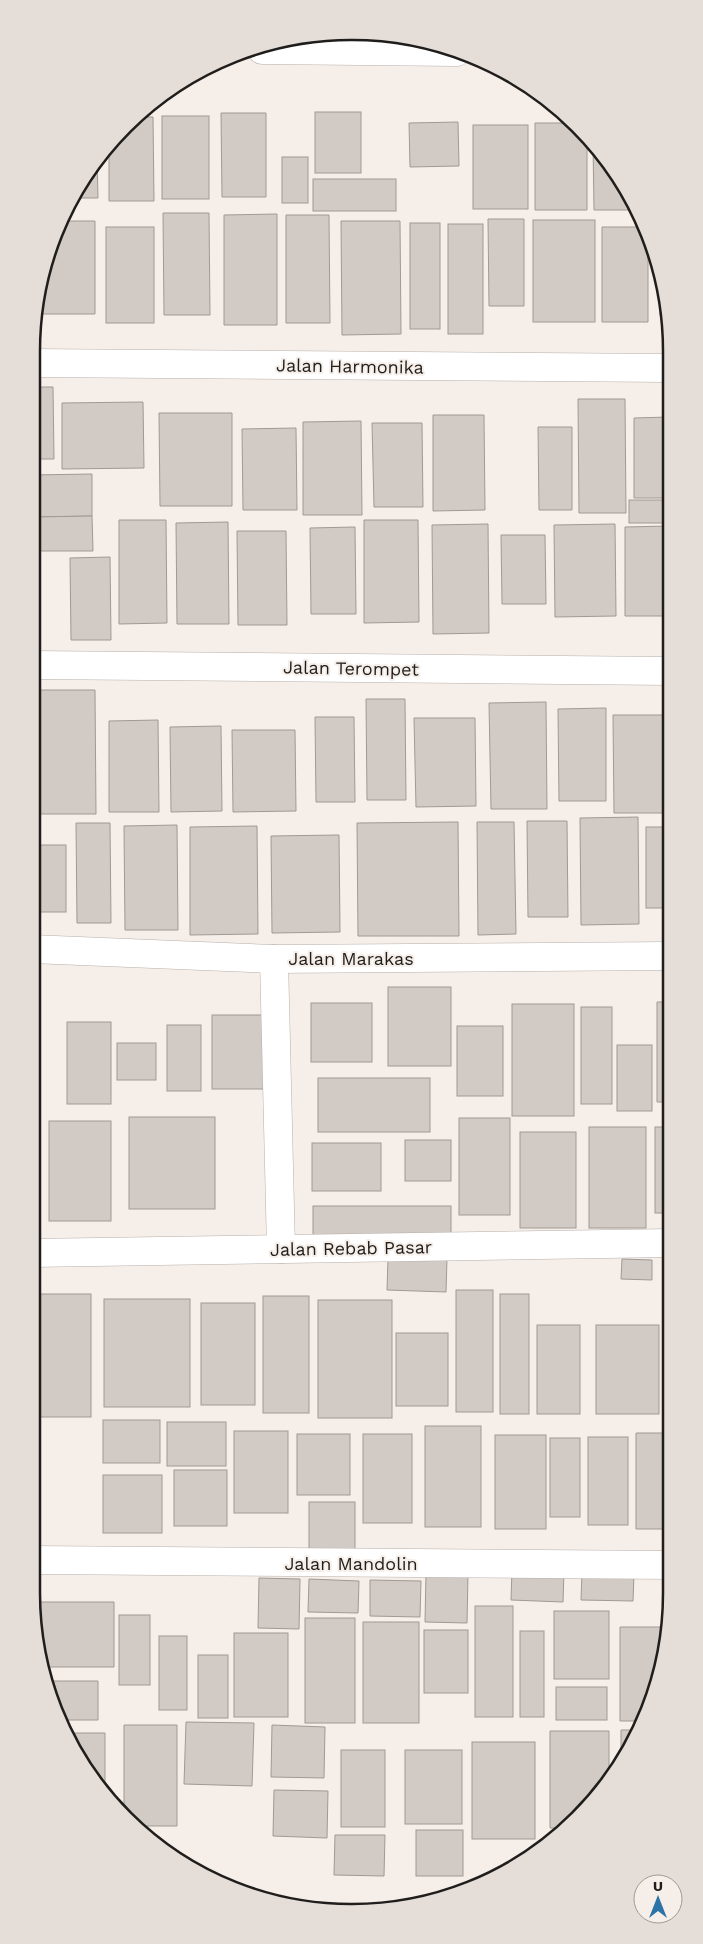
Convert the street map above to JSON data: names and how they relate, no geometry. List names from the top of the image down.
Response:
{
  "streets": {
    "street": [
      "Jalan Harmonika",
      "Jalan Terompet",
      "Jalan Marakas",
      "Jalan Rebab Pasar",
      "Jalan Mandolin"
    ]
  },
  "north": "top"
}
